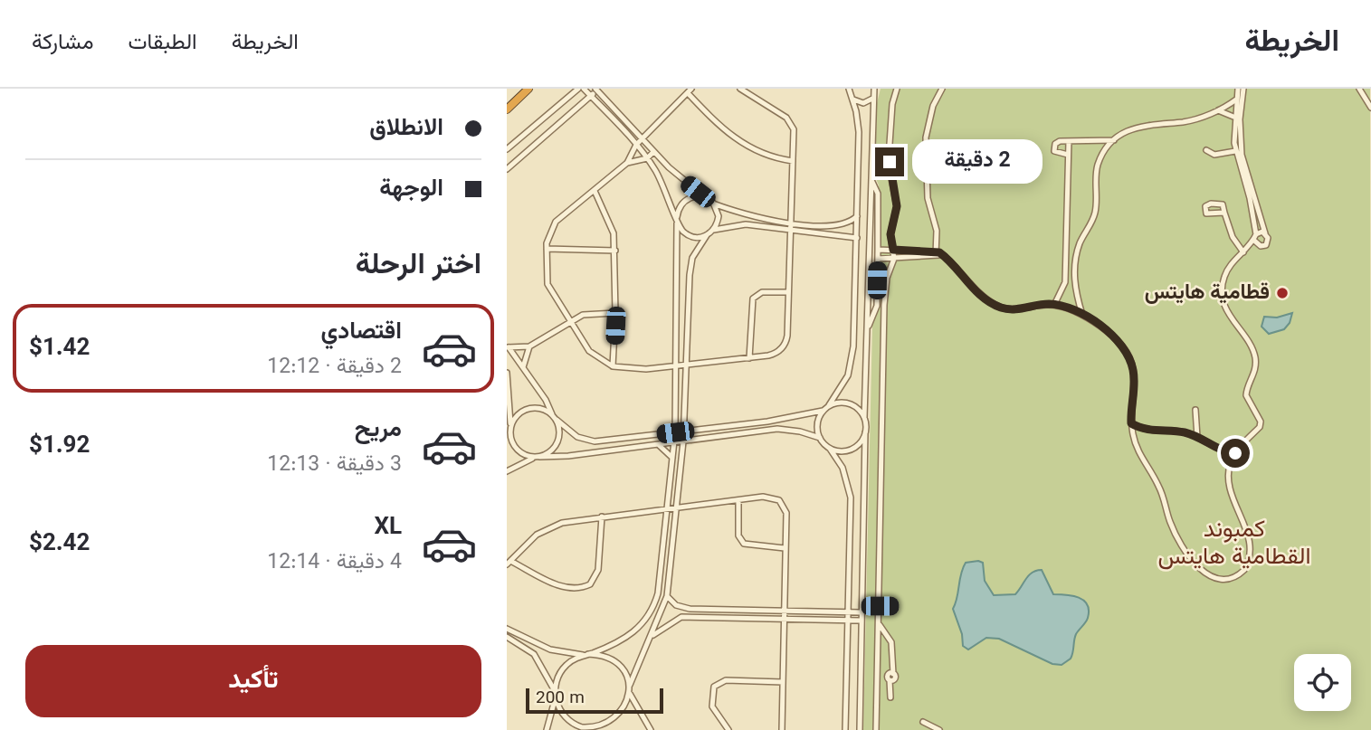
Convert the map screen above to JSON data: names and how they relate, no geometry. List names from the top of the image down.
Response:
{
  "districts": ["كمبوند القطامية هايتس"],
  "places": ["قطامية هايتس"],
  "scale_bar": "200 m",
  "page": {
    "header": "الخريطة",
    "nav": ["الخريطة", "الطبقات", "مشاركة"],
    "banner": ["الانطلاق", "الوجهة"],
    "bubble": "2 دقيقة",
    "heading": "اختر الرحلة",
    "list": [
      {
        "name": "اقتصادي",
        "note": "2 دقيقة · 12:12",
        "value": "$1.42"
      },
      {
        "name": "مريح",
        "note": "3 دقيقة · 12:13",
        "value": "$1.92"
      },
      {
        "name": "XL",
        "note": "4 دقيقة · 12:14",
        "value": "$2.42"
      }
    ],
    "buttons": "تأكيد",
    "scale": "200 m"
  }
}
